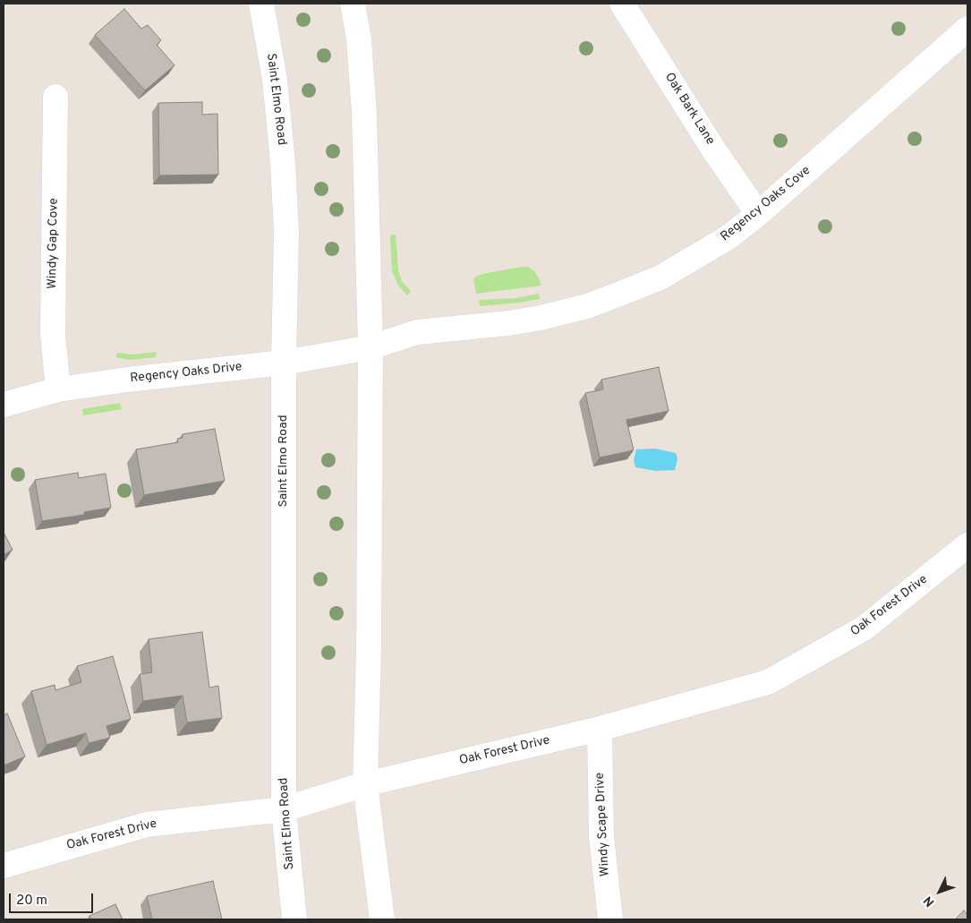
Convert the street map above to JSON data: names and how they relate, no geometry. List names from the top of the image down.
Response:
{
  "streets": {
    "street": [
      "Saint Elmo Road",
      "Oak Bark Lane",
      "Regency Oaks Cove",
      "Windy Gap Cove",
      "Regency Oaks Drive",
      "Oak Forest Drive",
      "Windy Scape Drive"
    ]
  },
  "crossings": [
    ["Saint Elmo Road", "Regency Oaks Drive"],
    ["Saint Elmo Road", "Oak Forest Drive"],
    ["Oak Bark Lane", "Regency Oaks Cove"],
    ["Regency Oaks Cove", "Regency Oaks Drive"],
    ["Windy Gap Cove", "Regency Oaks Drive"],
    ["Oak Forest Drive", "Windy Scape Drive"]
  ],
  "scale_bar": "20 m",
  "north": "bottom left"
}
